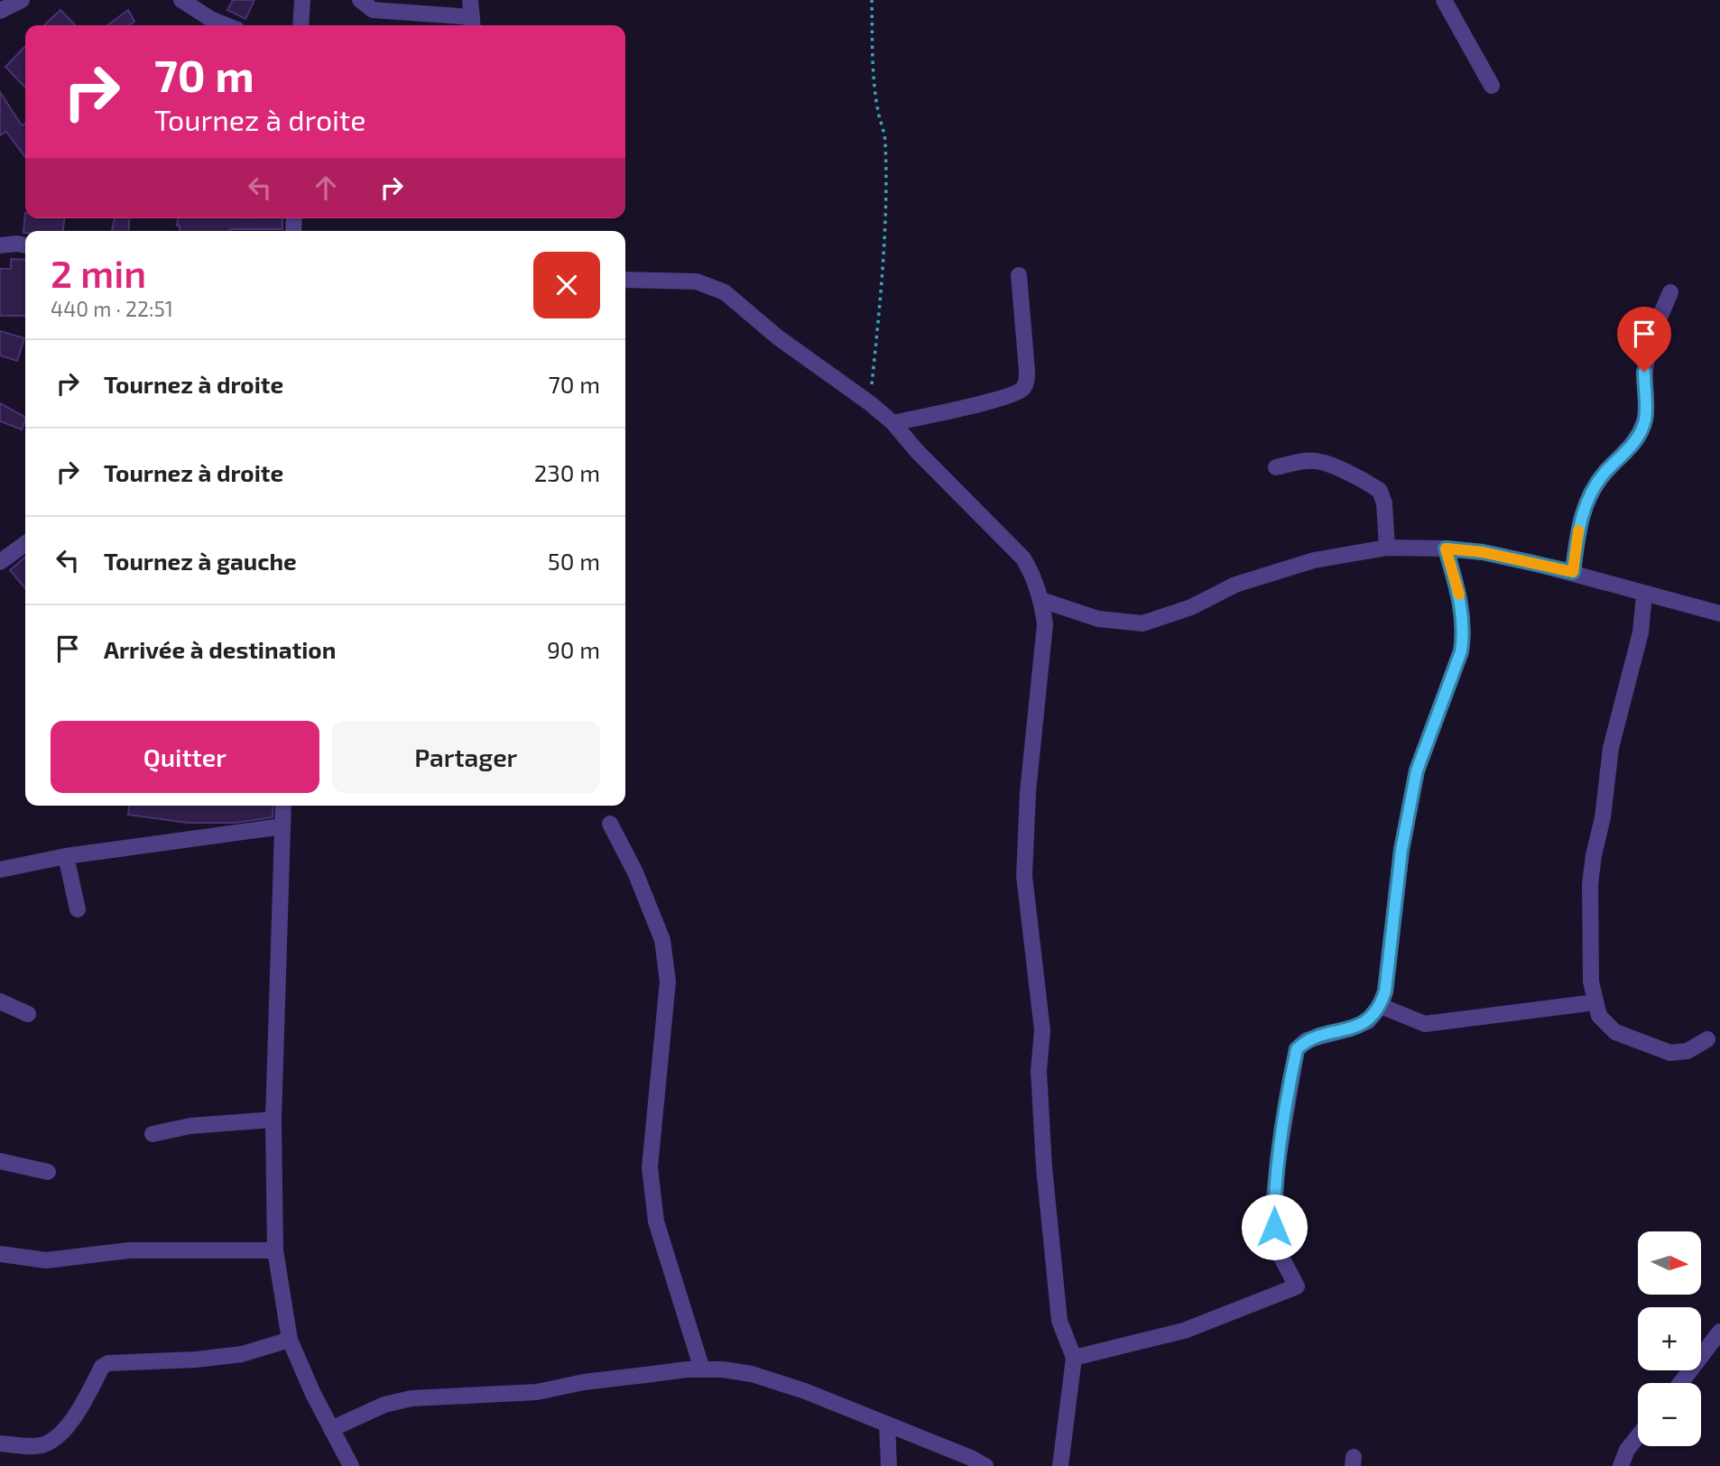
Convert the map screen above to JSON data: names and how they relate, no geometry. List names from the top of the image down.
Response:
{
  "north": "right",
  "page": {
    "turn": ["70 m", "Tournez à droite"],
    "heading": ["2 min", "440 m · 22:51"],
    "list": [
      {
        "name": "Tournez à droite",
        "value": "70 m"
      },
      {
        "name": "Tournez à droite",
        "value": "230 m"
      },
      {
        "name": "Tournez à gauche",
        "value": "50 m"
      },
      {
        "name": "Arrivée à destination",
        "value": "90 m"
      }
    ],
    "buttons": ["Quitter", "Partager"],
    "map_buttons": ["+", "−"]
  }
}
